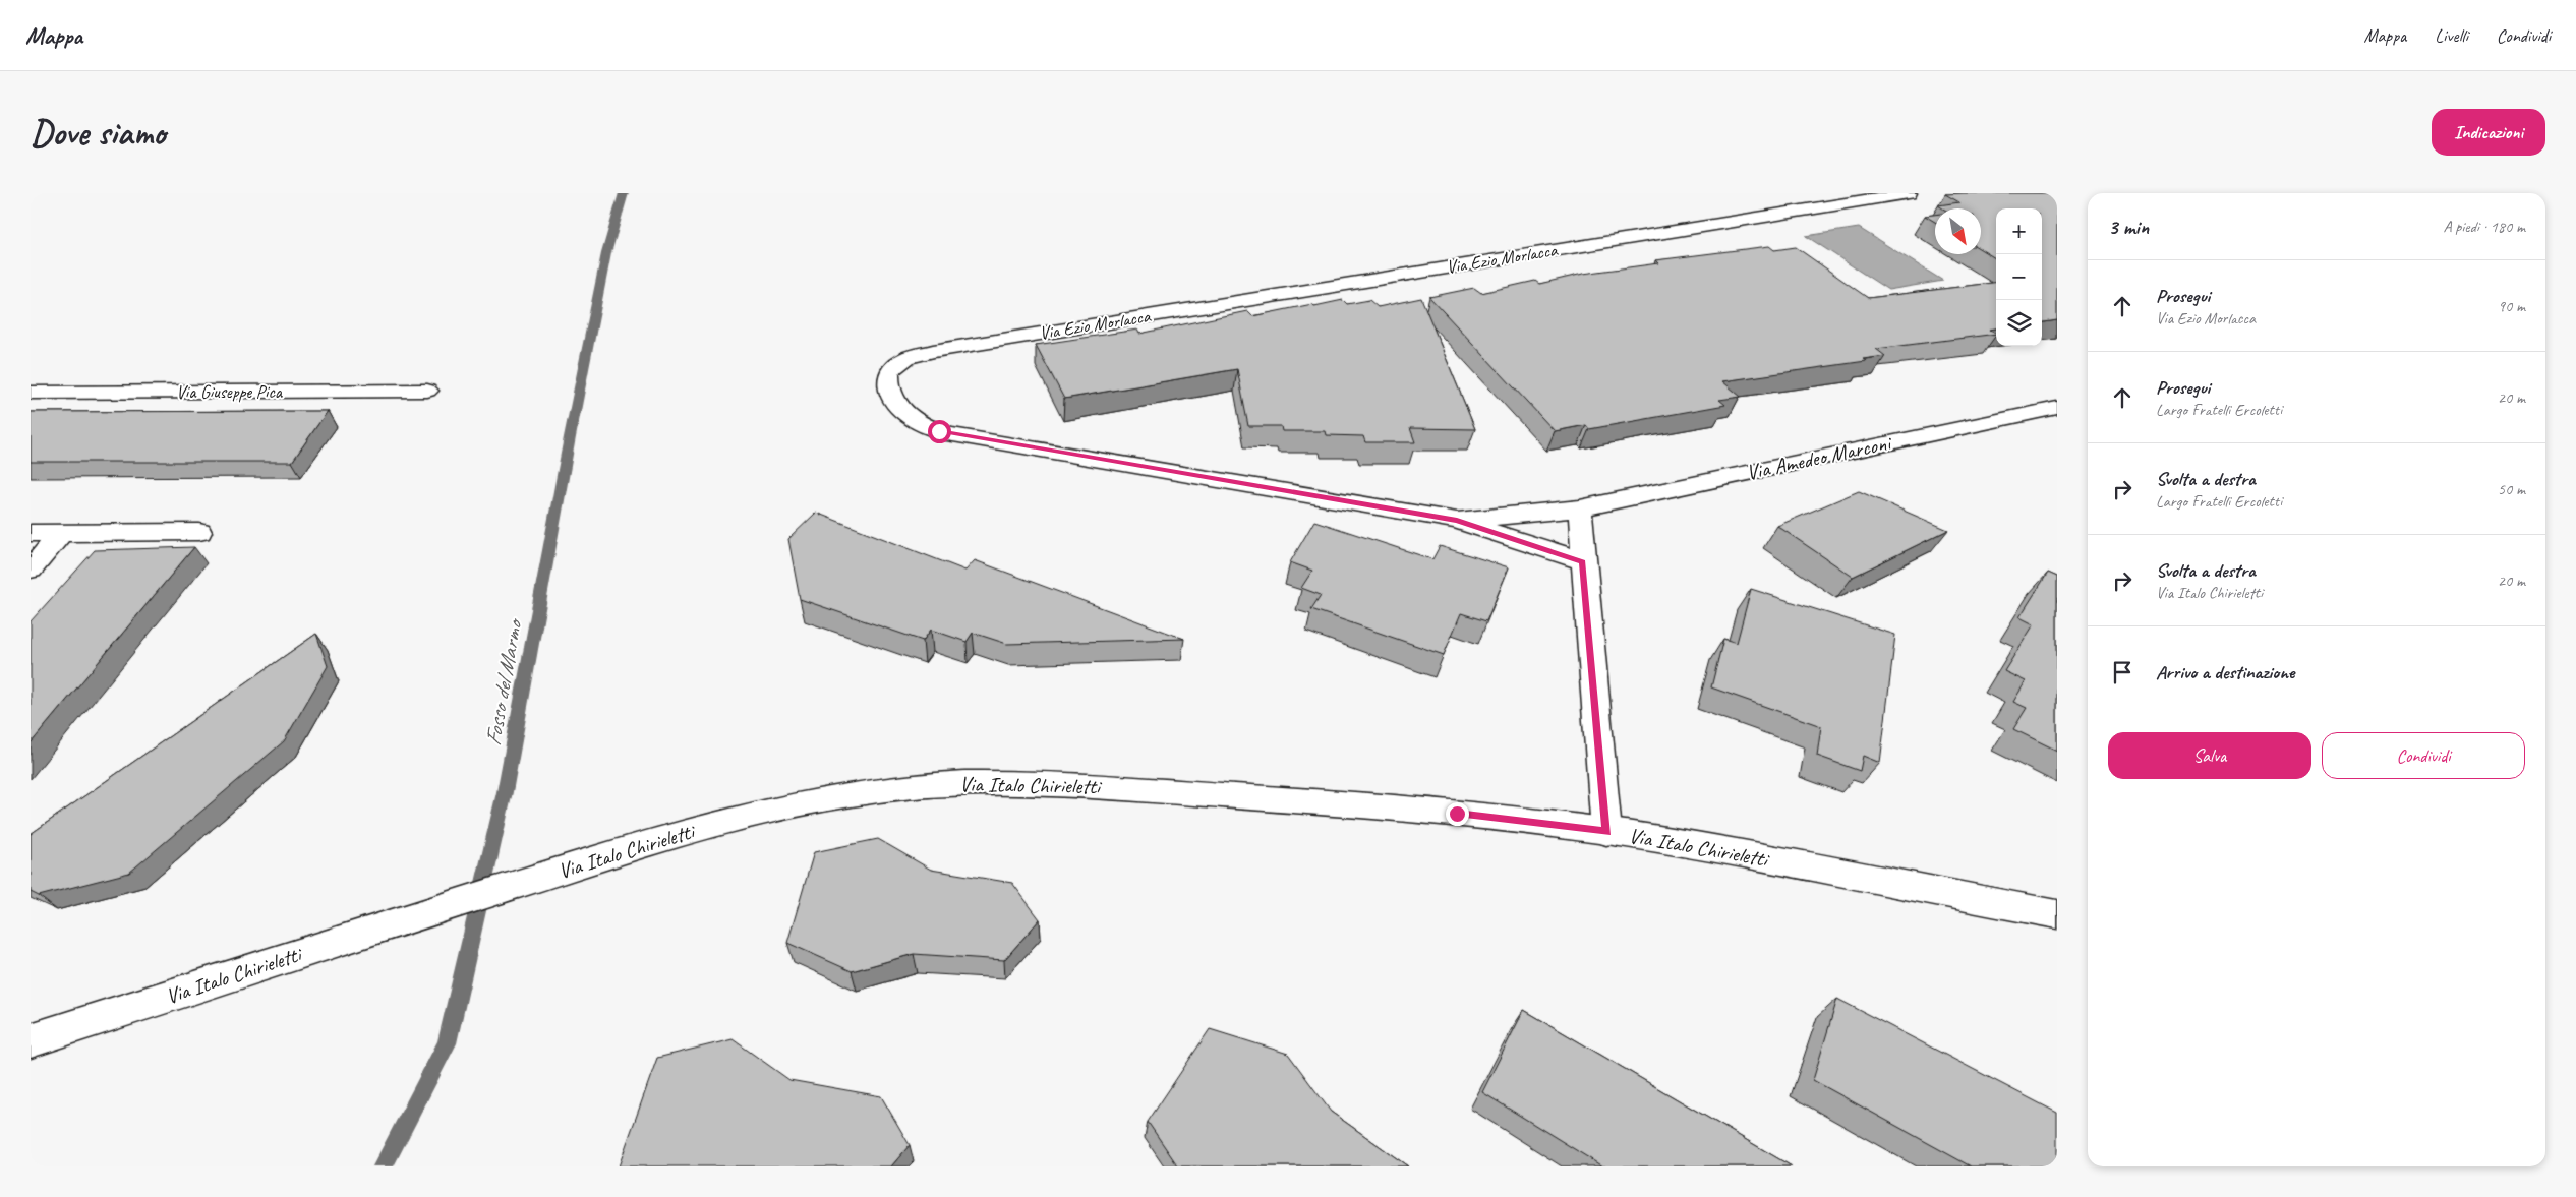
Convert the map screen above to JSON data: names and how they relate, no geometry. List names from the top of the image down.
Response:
{
  "streets": {
    "street": [
      "Via Ezio Morlacca",
      "Via Giuseppe Pica",
      "Via Amedeo Marconi",
      "Via Italo Chirieletti"
    ]
  },
  "crossings": [
    ["Via Ezio Morlacca", "Via Amedeo Marconi"]
  ],
  "water": ["Fosso del Marmo"],
  "north": "bottom right",
  "page": {
    "header": "Mappa",
    "nav": ["Mappa", "Livelli", "Condividi"],
    "buttons": [
      "Indicazioni",
      ["Salva", "Condividi"]
    ],
    "title": "Dove siamo",
    "heading": ["3 min", "A piedi · 180 m"],
    "map_buttons": ["+", "−"],
    "list": [
      ["Prosegui", "Via Ezio Morlacca", "90 m"],
      ["Prosegui", "Largo Fratelli Ercoletti", "20 m"],
      ["Svolta a destra", "Largo Fratelli Ercoletti", "50 m"],
      ["Svolta a destra", "Via Italo Chirieletti", "20 m"],
      "Arrivo a destinazione"
    ]
  }
}
